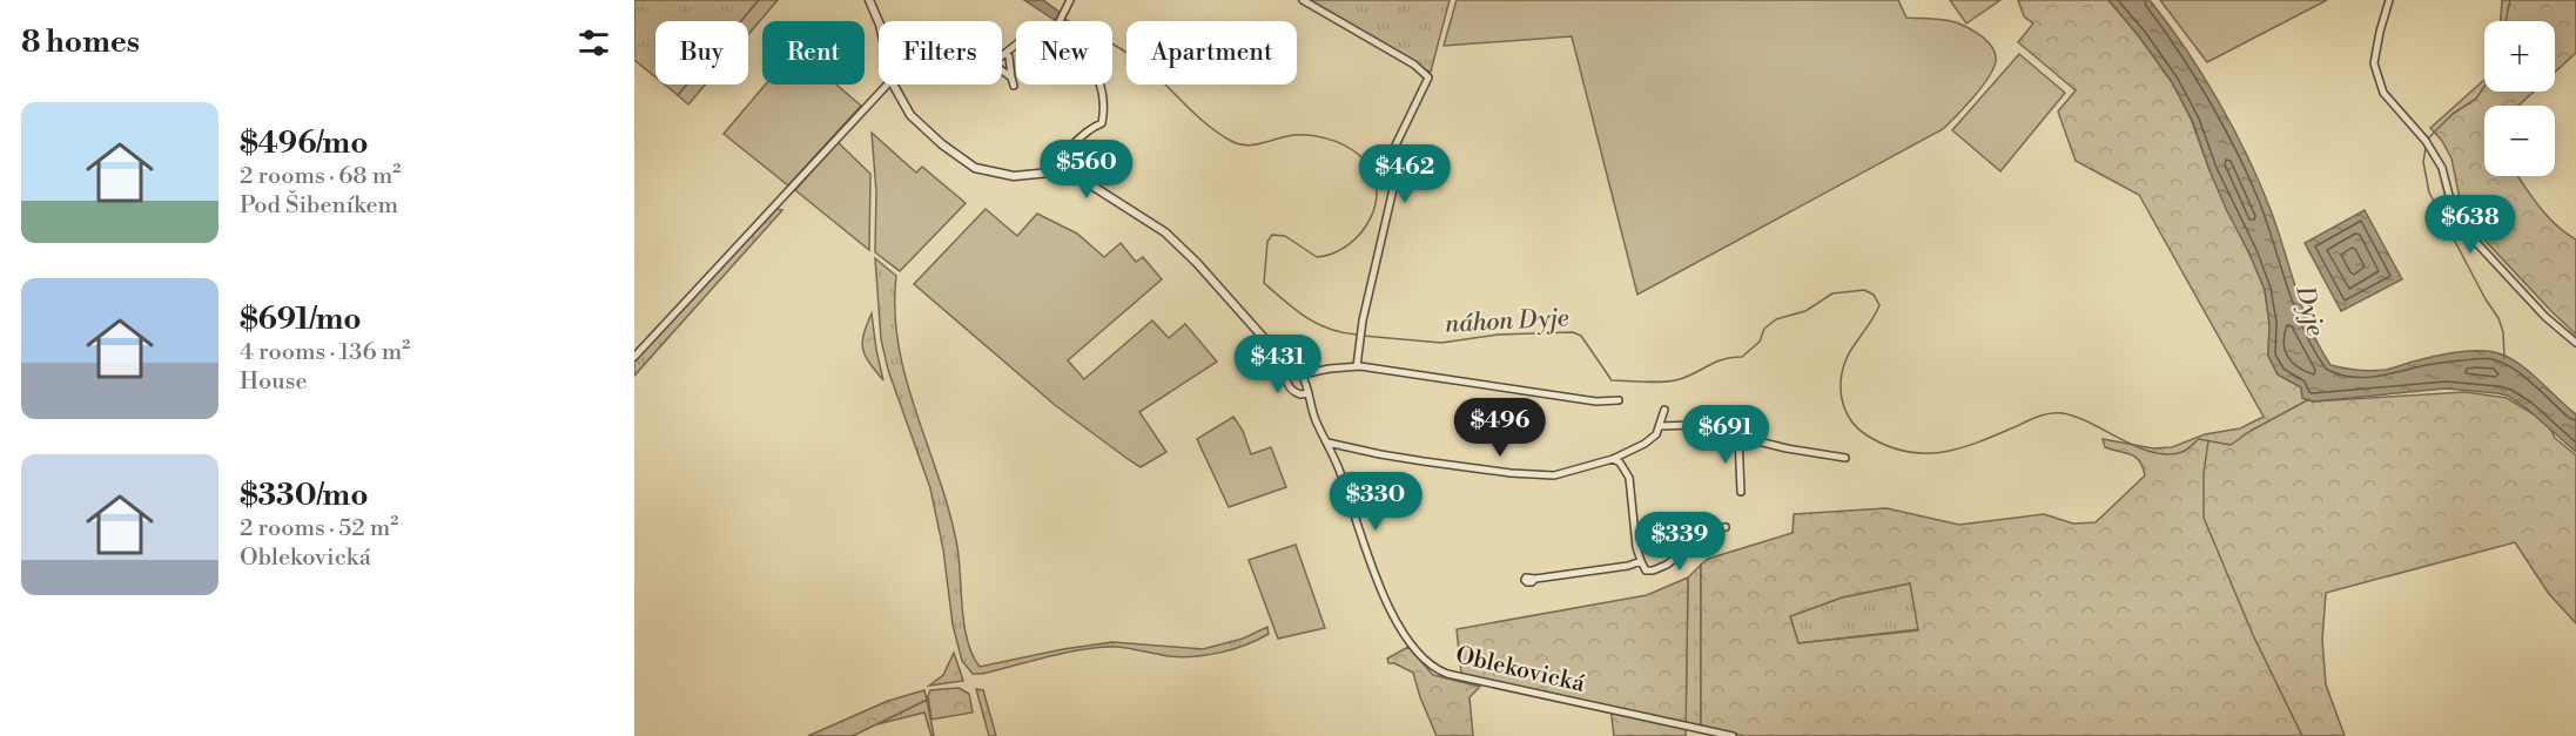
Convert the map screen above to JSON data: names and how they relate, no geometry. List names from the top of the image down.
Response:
{
  "streets": {
    "street": ["Oblekovická"]
  },
  "water": ["Dyje", "náhon Dyje"],
  "page": {
    "heading": "8 homes",
    "map_buttons": ["+", "−"],
    "chip": [
      "Buy",
      "Rent",
      "Filters",
      "New",
      "Apartment"
    ],
    "list": [
      {
        "name": "$496/mo",
        "note": "2 rooms · 68 m² · Pod Šibeníkem"
      },
      {
        "name": "$691/mo",
        "note": "4 rooms · 136 m² · House"
      },
      {
        "name": "$330/mo",
        "note": "2 rooms · 52 m² · Oblekovická"
      }
    ],
    "price": [
      "$560",
      "$462",
      "$638",
      "$431",
      "$496",
      "$691",
      "$330",
      "$339"
    ]
  }
}
